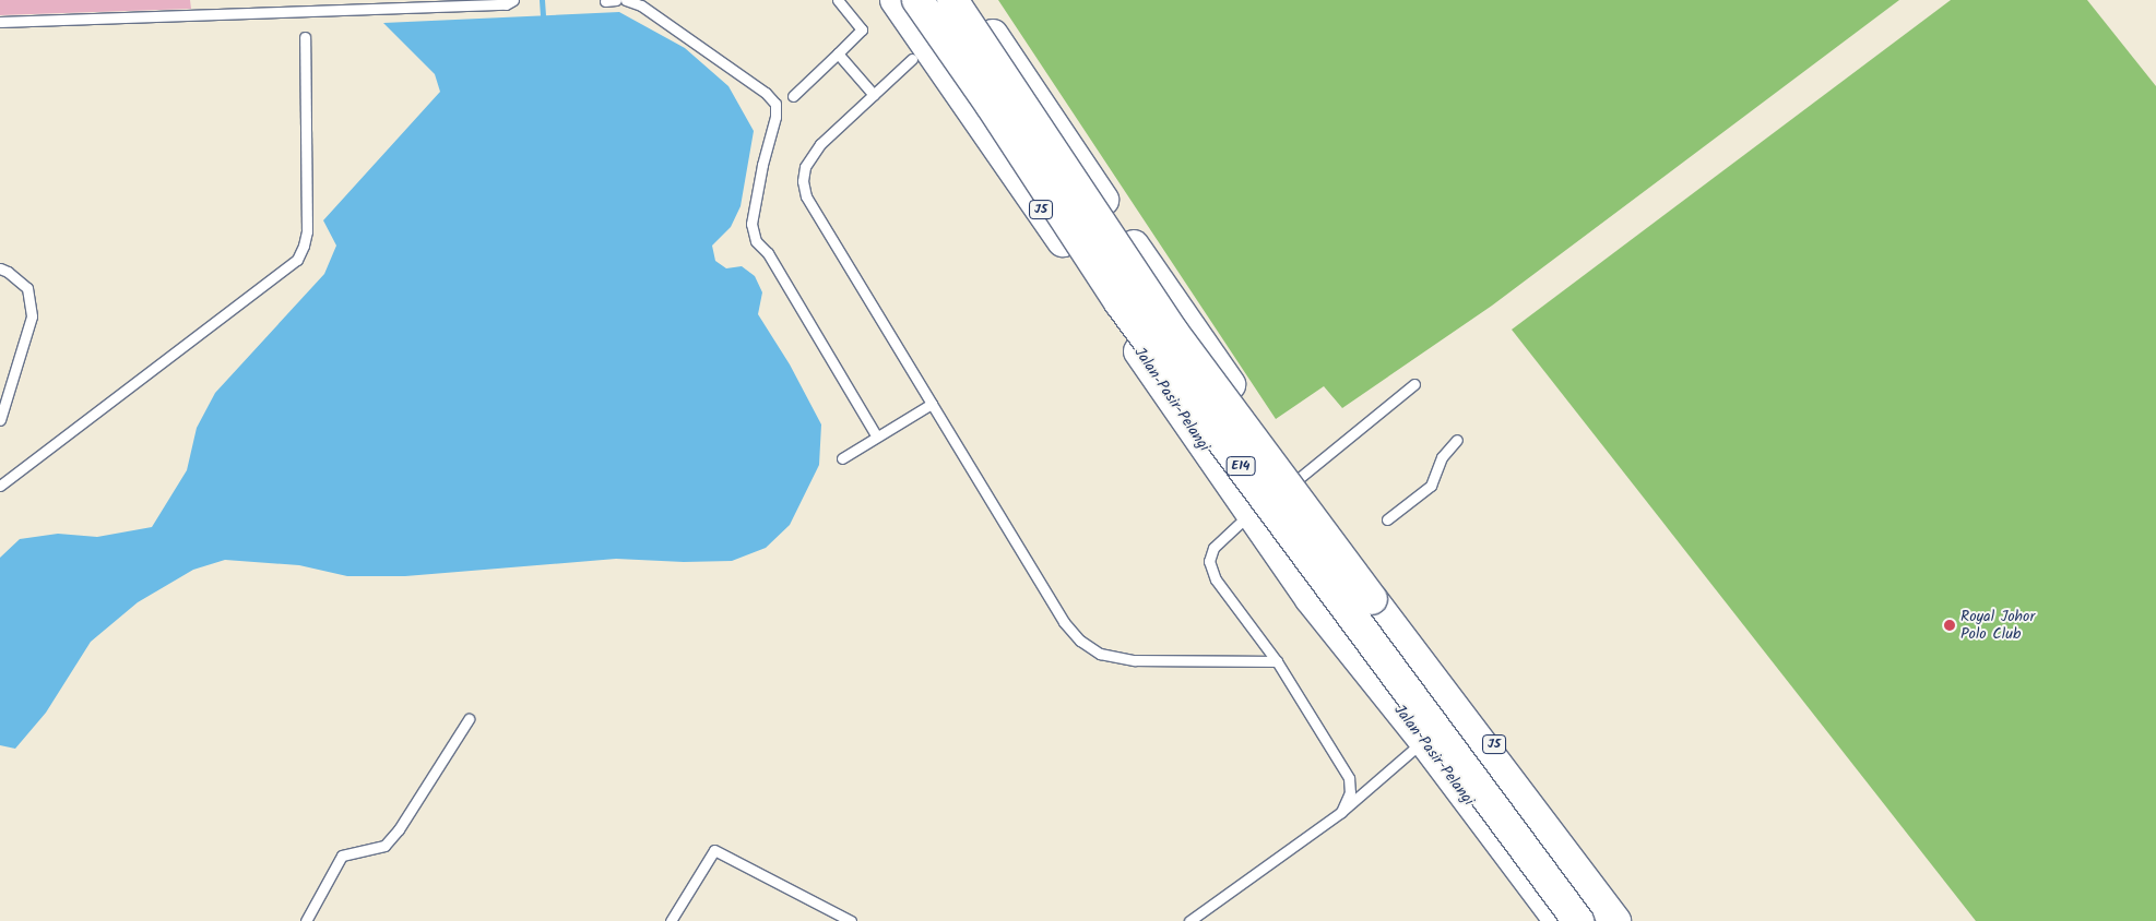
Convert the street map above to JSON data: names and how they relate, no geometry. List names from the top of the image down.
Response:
{
  "streets": {
    "main road": ["J5", "Jalan Pasir Pelangi", "E14"]
  },
  "places": ["Royal Johor Polo Club"]
}
